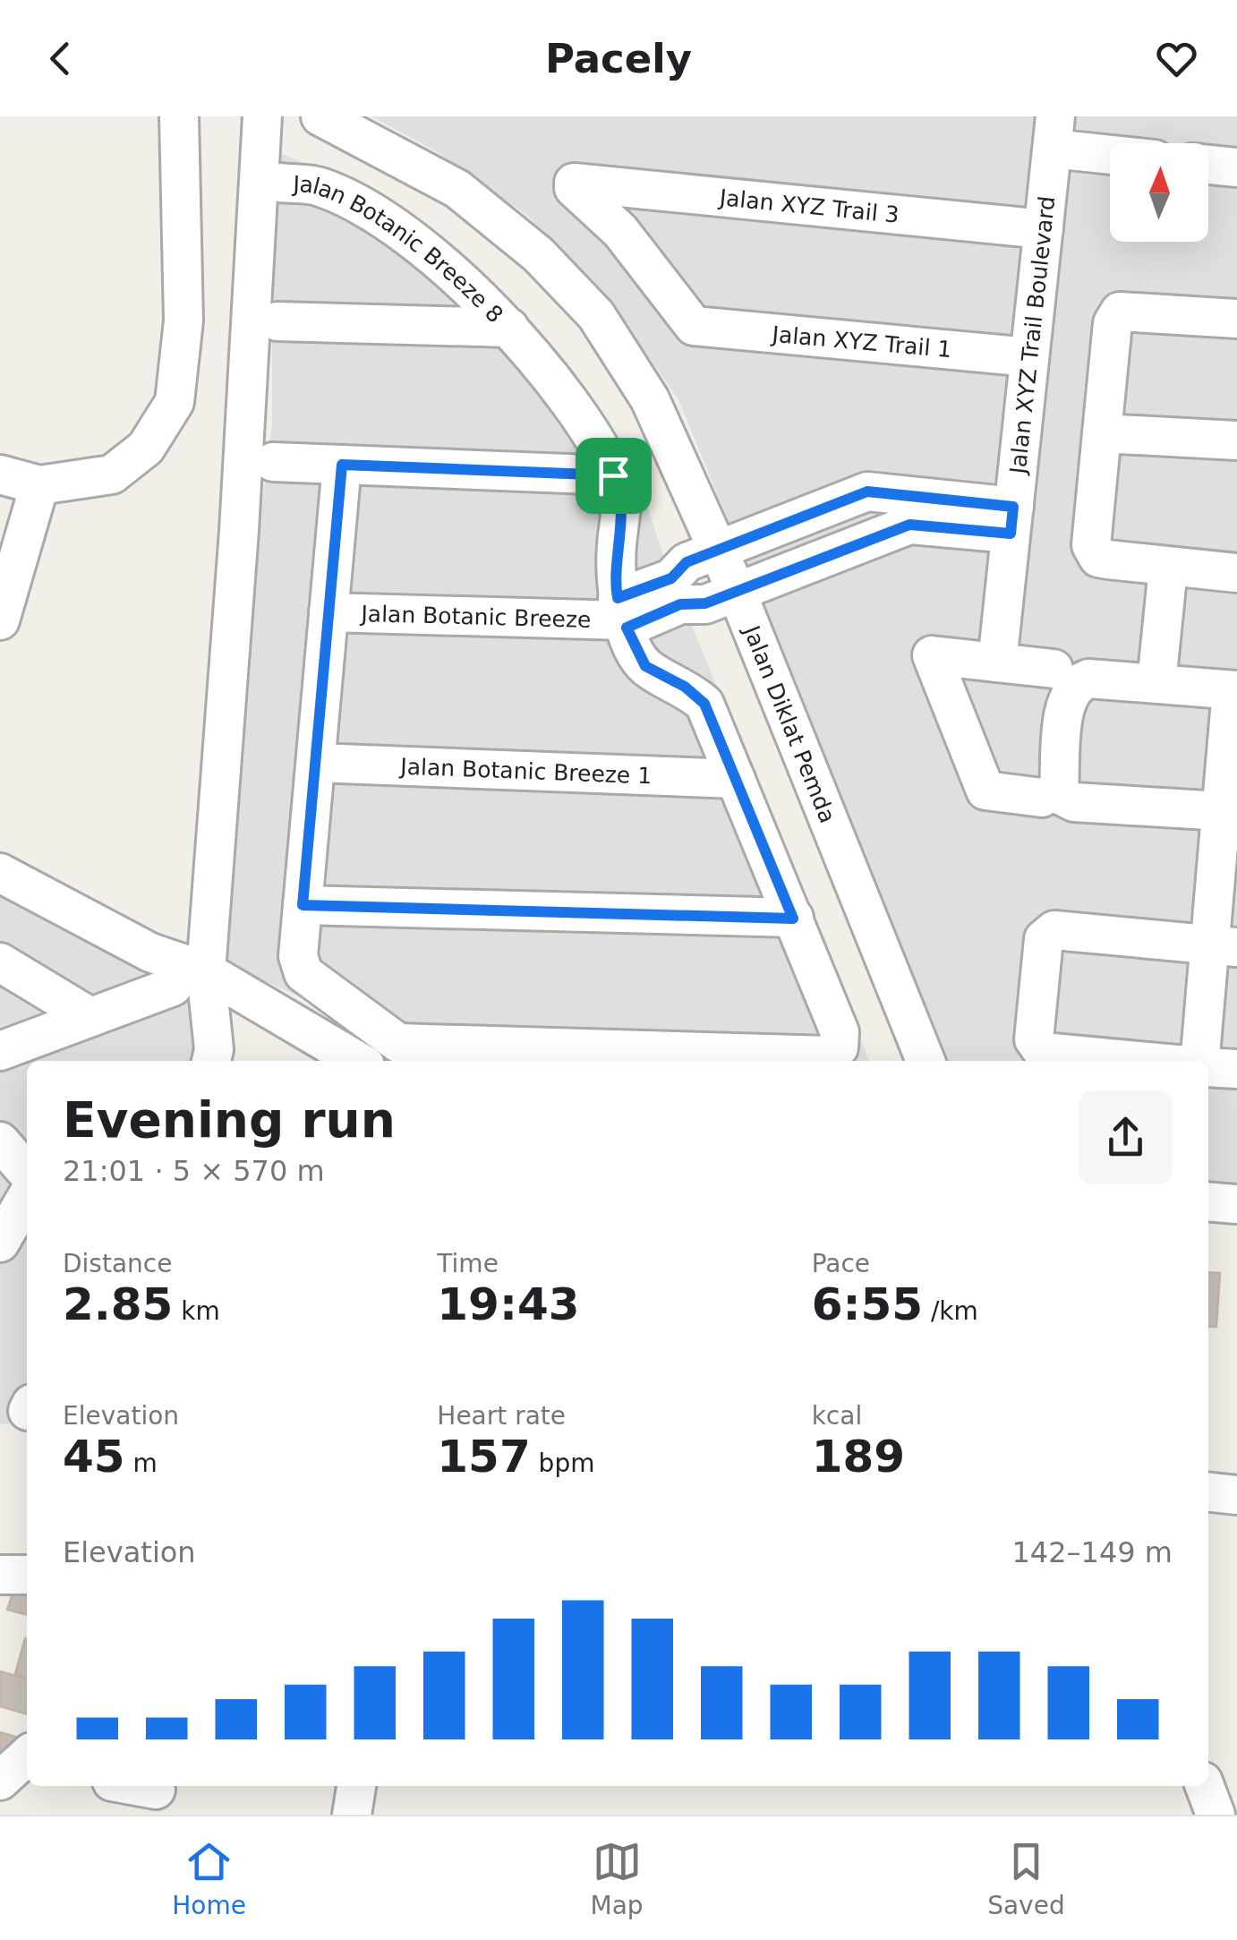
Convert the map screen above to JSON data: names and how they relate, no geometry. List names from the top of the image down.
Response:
{
  "streets": {
    "street": [
      "Jalan XYZ Trail 3",
      "Jalan Botanic Breeze 8",
      "Jalan XYZ Trail Boulevard",
      "Jalan XYZ Trail 1",
      "Jalan Botanic Breeze",
      "Jalan Diklat Pemda",
      "Jalan Botanic Breeze 1"
    ]
  },
  "crossings": [
    ["Jalan XYZ Trail 3", "Jalan XYZ Trail Boulevard"],
    ["Jalan XYZ Trail 3", "Jalan XYZ Trail 1"],
    ["Jalan XYZ Trail Boulevard", "Jalan XYZ Trail 1"],
    ["Jalan XYZ Trail Boulevard", "Jalan Botanic Breeze"],
    ["Jalan Botanic Breeze", "Jalan Diklat Pemda"]
  ],
  "north": "top",
  "page": {
    "header": "Pacely",
    "heading": ["Evening run", "21:01 · 5 × 570 m"],
    "stats": [
      ["Distance", "2.85 km"],
      ["Time", "19:43"],
      ["Pace", "6:55 /km"],
      ["Elevation", "45 m"],
      ["Heart rate", "157 bpm"],
      ["kcal", "189"]
    ],
    "chart": ["Elevation", "142–149 m"],
    "tabs": ["Home", "Map", "Saved"]
  }
}
